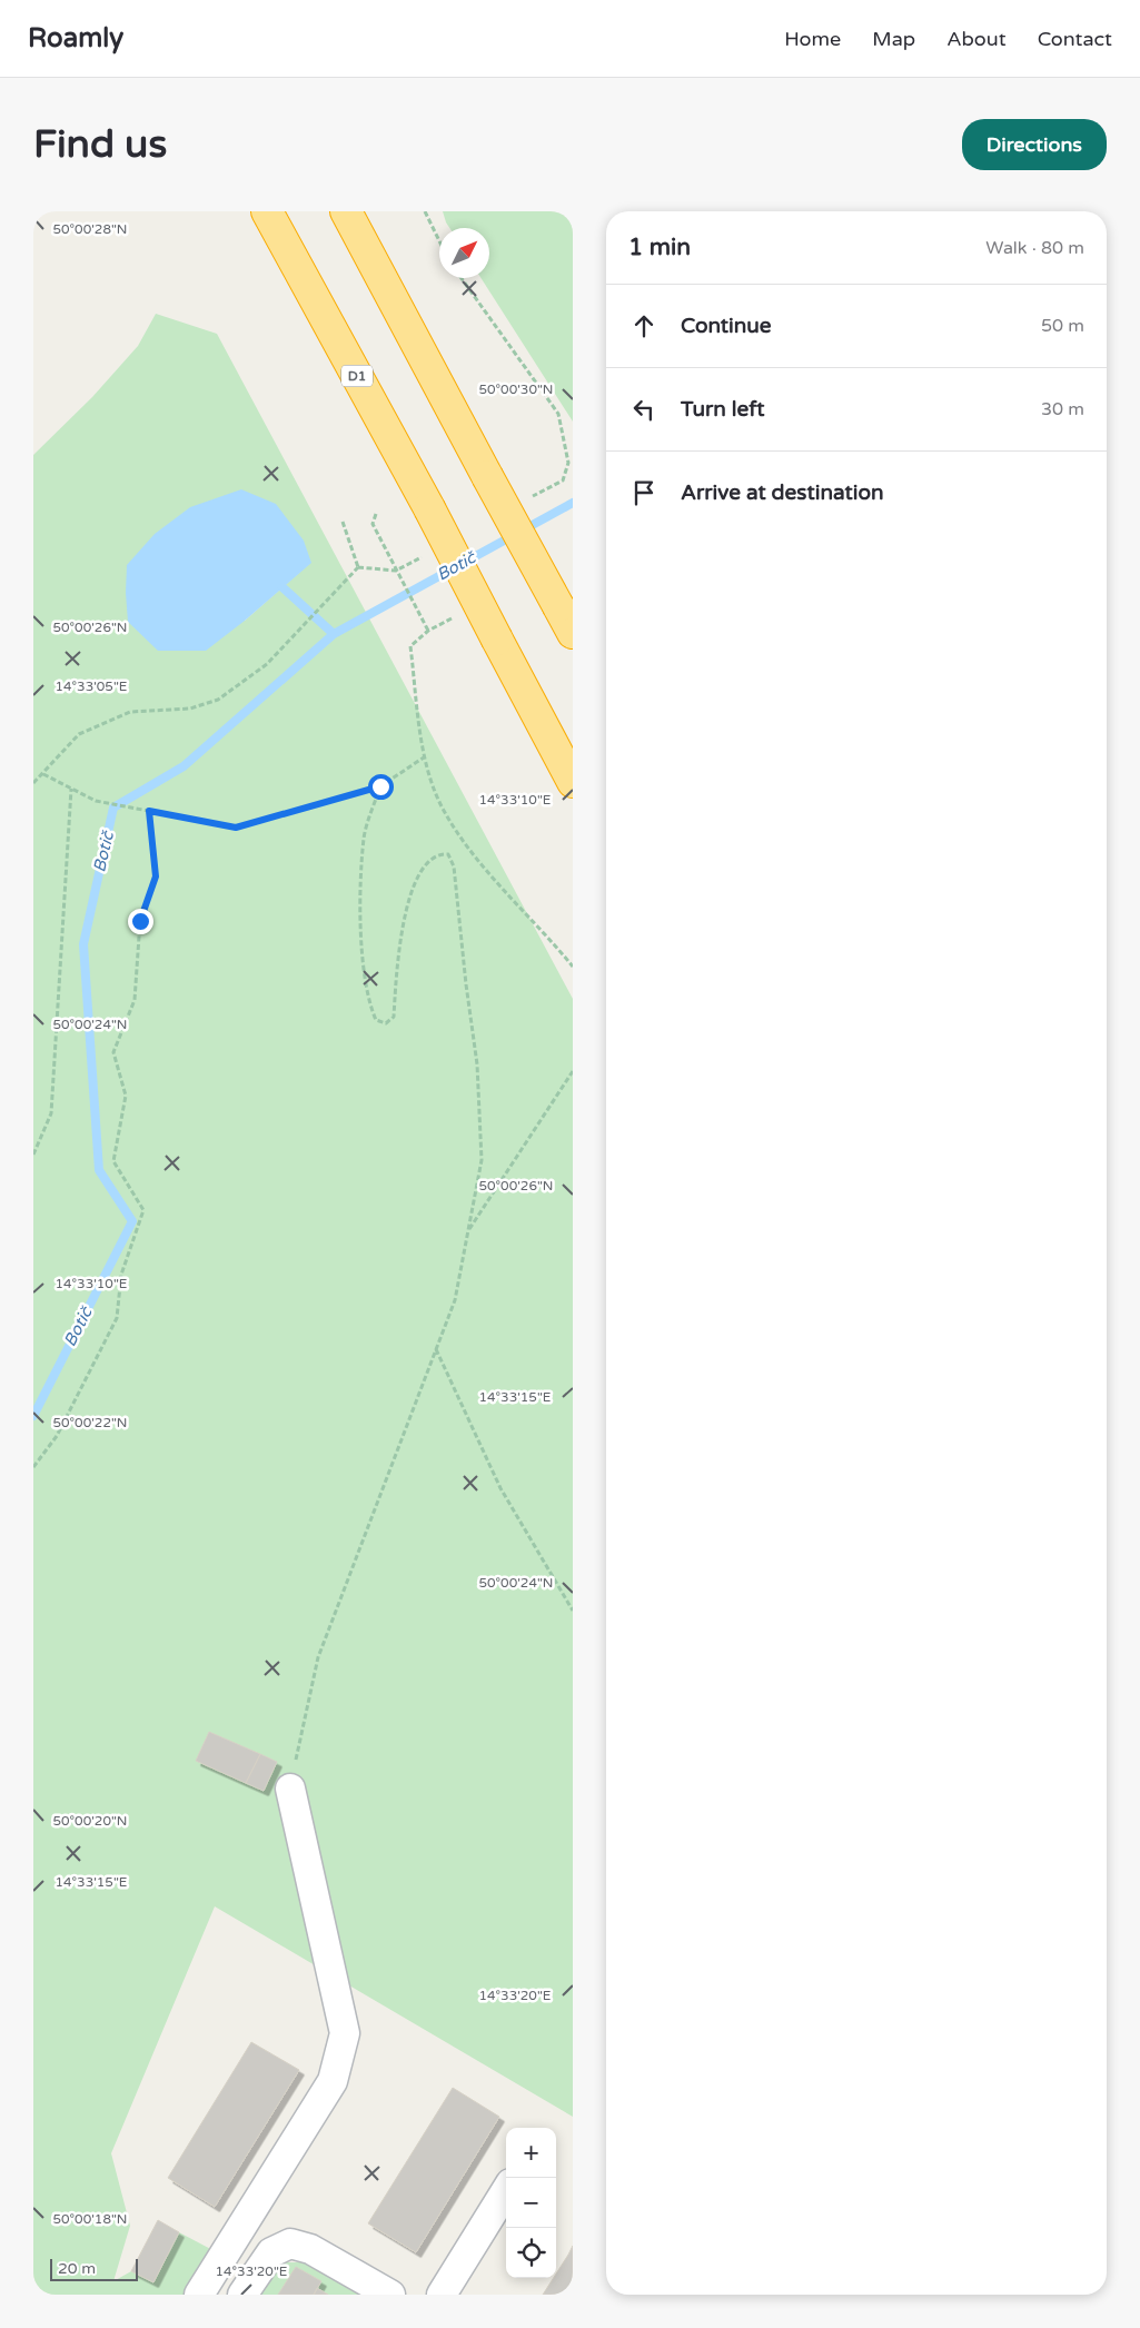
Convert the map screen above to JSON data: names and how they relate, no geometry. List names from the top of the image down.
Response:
{
  "streets": {
    "highway": ["D1"]
  },
  "water": ["Botič"],
  "scale_bar": "20 m",
  "north": "top right",
  "page": {
    "header": "Roamly",
    "nav": [
      "Home",
      "Map",
      "About",
      "Contact"
    ],
    "buttons": "Directions",
    "title": "Find us",
    "heading": ["1 min", "Walk · 80 m"],
    "list": [
      ["Continue", "50 m"],
      ["Turn left", "30 m"],
      "Arrive at destination"
    ],
    "map_buttons": ["+", "−"],
    "scale": "20 m"
  },
  "coordinates": [
    "50°00'28\"N",
    "50°00'30\"N",
    "50°00'26\"N",
    "14°33'05\"E",
    "14°33'10\"E",
    "50°00'24\"N",
    "14°33'15\"E",
    "50°00'22\"N",
    "50°00'20\"N",
    "14°33'20\"E",
    "50°00'18\"N"
  ]
}
